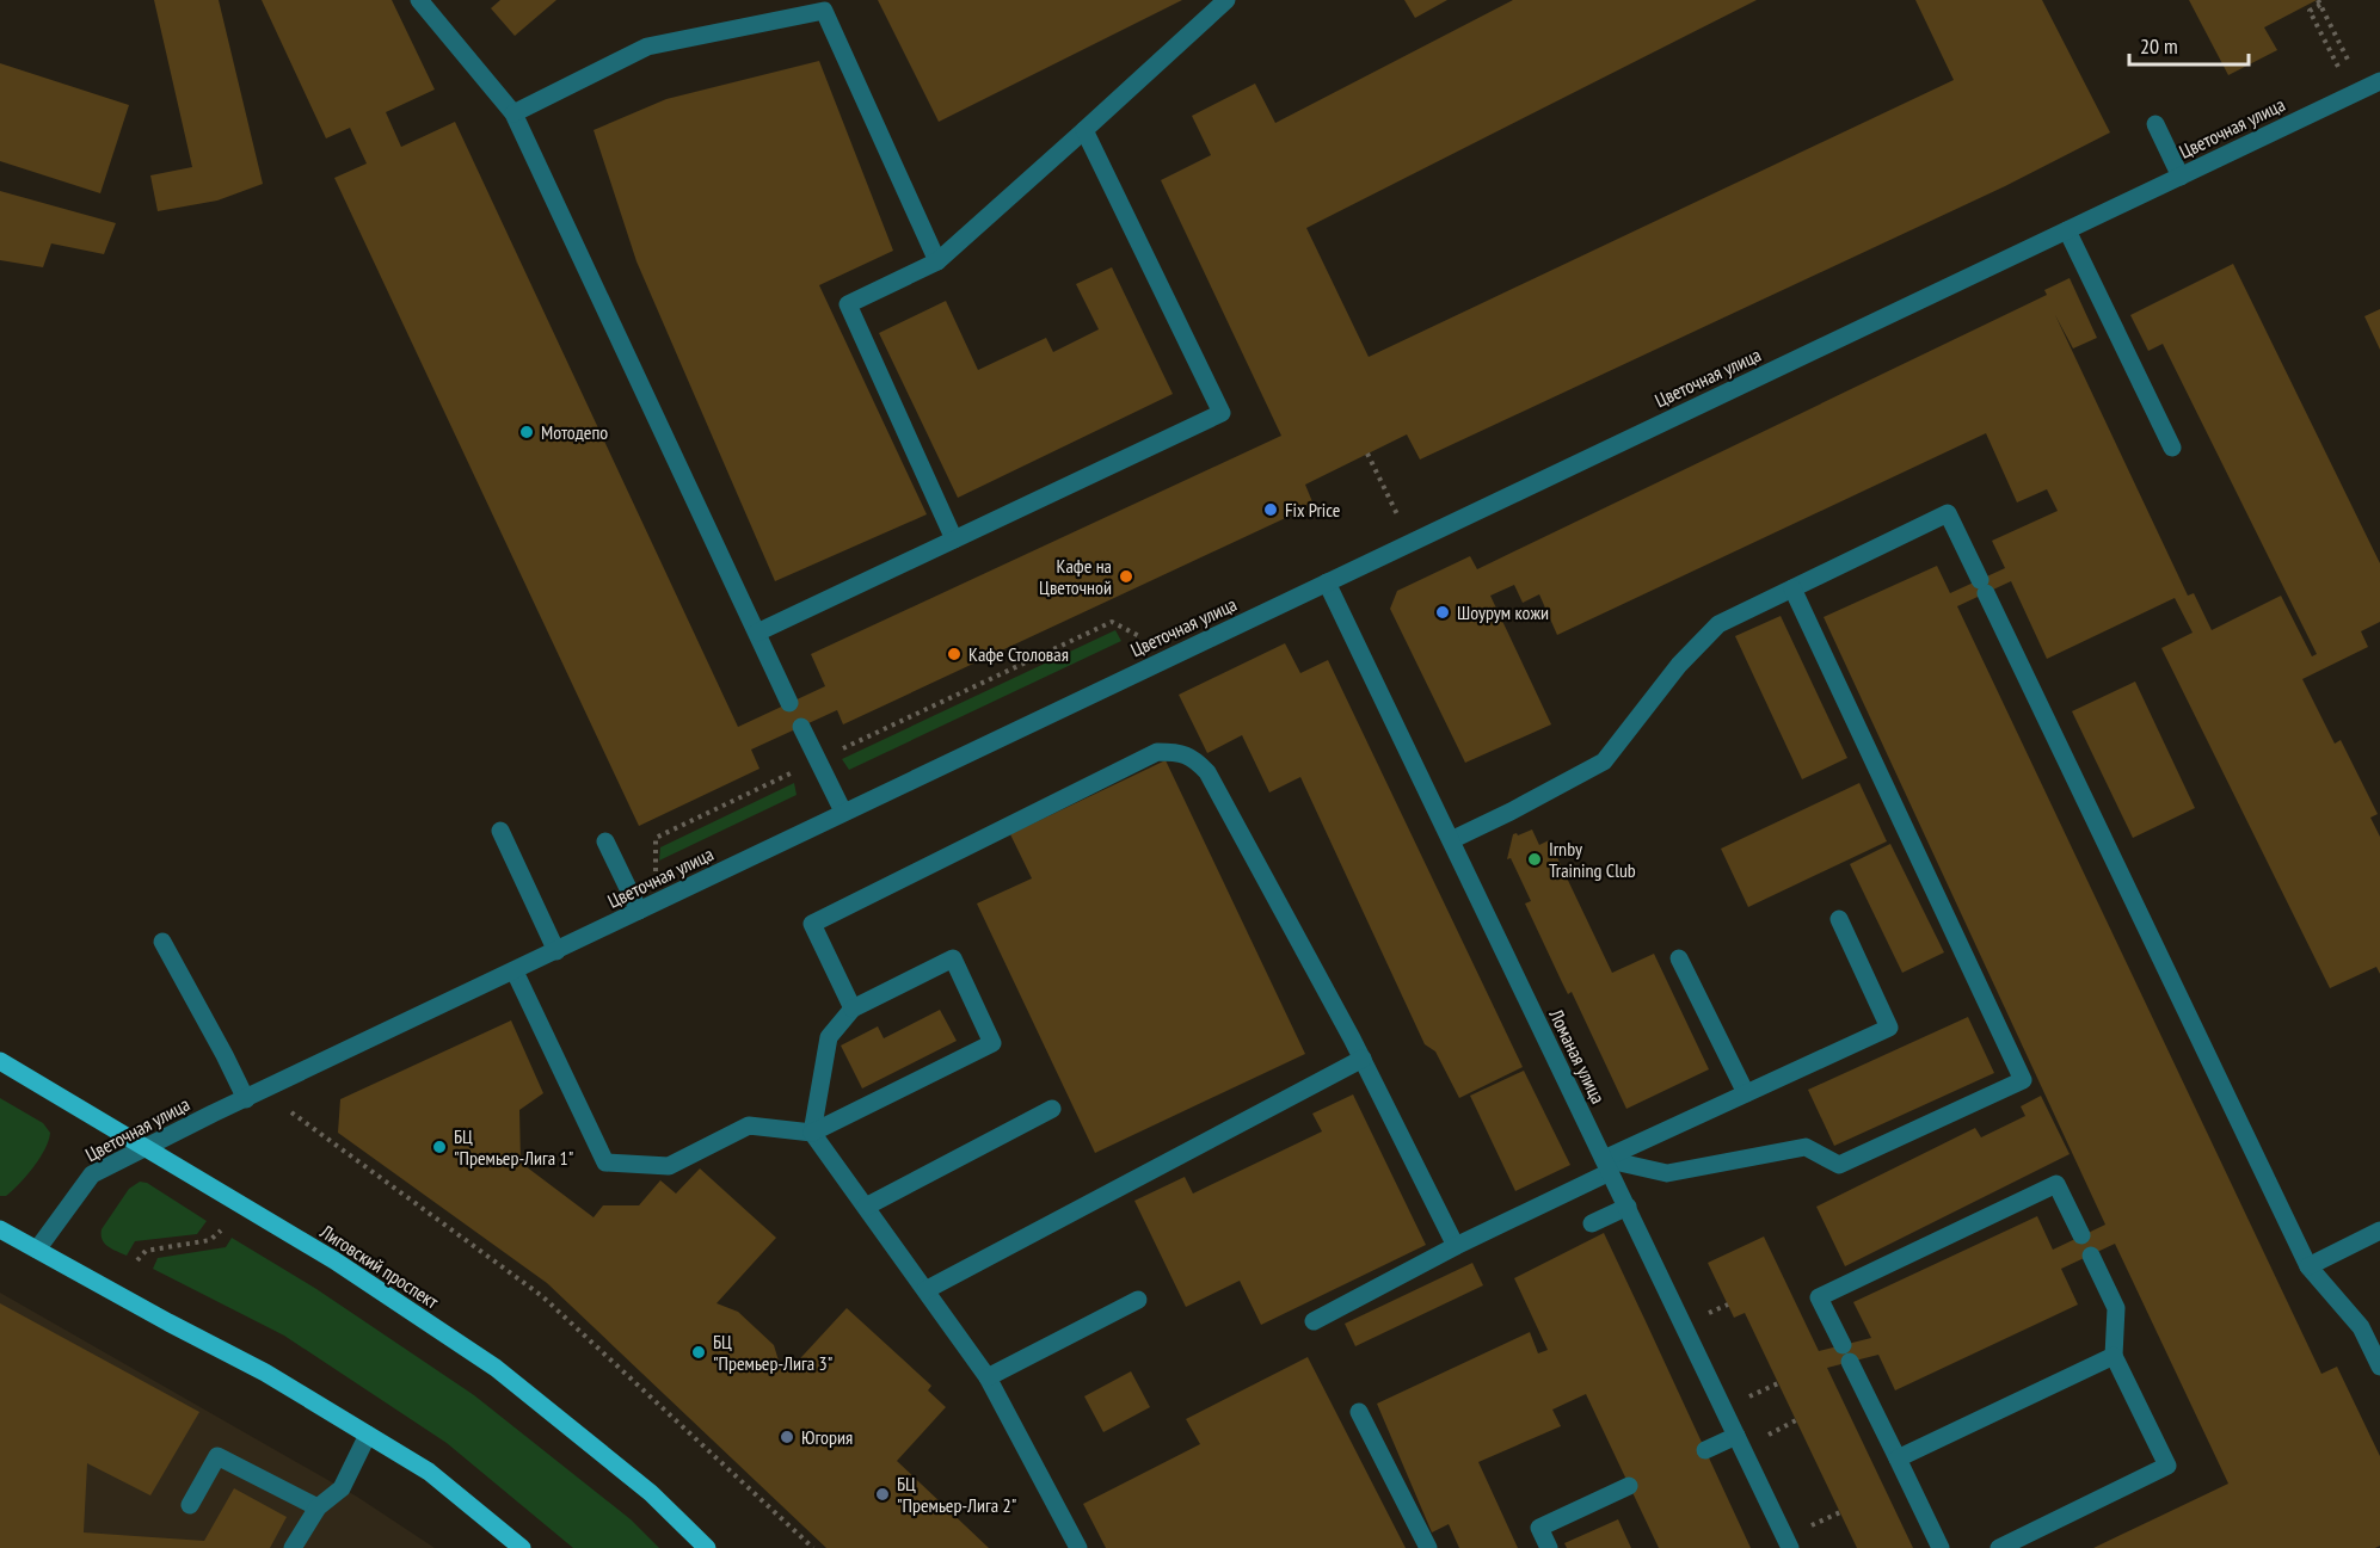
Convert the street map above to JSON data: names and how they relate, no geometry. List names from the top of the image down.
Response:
{
  "streets": {
    "main road": ["Лиговский проспект"],
    "street": ["Цветочная улица", "Ломаная улица"]
  },
  "crossings": [
    ["Цветочная улица", "Ломаная улица"],
    ["Цветочная улица", "Лиговский проспект"]
  ],
  "places": [
    "Мотодепо",
    "Fix Price",
    "Кафе на Цветочной",
    "Шоурум кожи",
    "Кафе Столовая",
    "Irnby Training Club",
    "БЦ \"Премьер-Лига 1\"",
    "БЦ \"Премьер-Лига 3\"",
    "Югория",
    "БЦ \"Премьер-Лига 2\""
  ],
  "scale_bar": "20 m"
}
